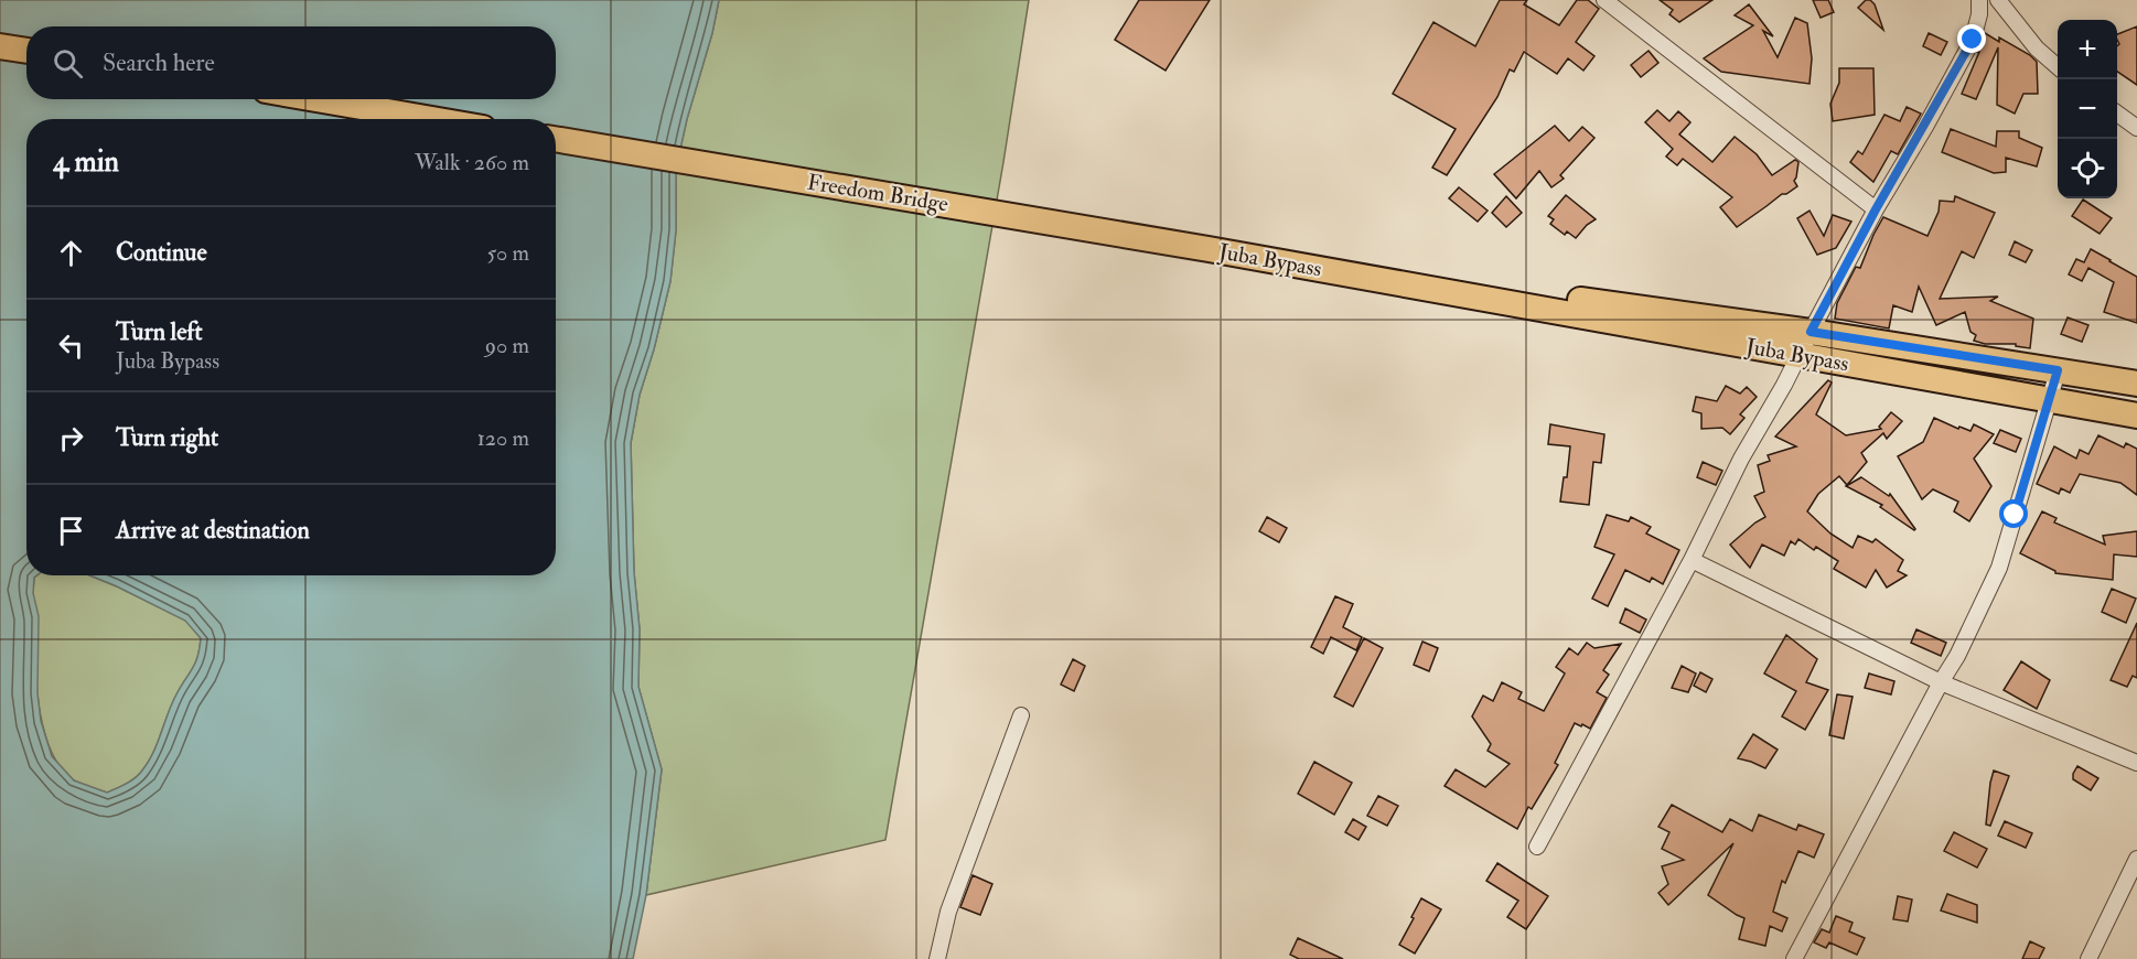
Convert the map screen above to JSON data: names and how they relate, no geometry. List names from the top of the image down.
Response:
{
  "streets": {
    "main road": ["Freedom Bridge", "Juba Bypass"]
  },
  "crossings": [
    ["Freedom Bridge", "Juba Bypass"]
  ],
  "page": {
    "map_buttons": ["+", "−"],
    "search": "Search here",
    "heading": ["4 min", "Walk · 260 m"],
    "list": [
      ["Continue", "50 m"],
      ["Turn left", "Juba Bypass", "90 m"],
      ["Turn right", "120 m"],
      "Arrive at destination"
    ]
  }
}
